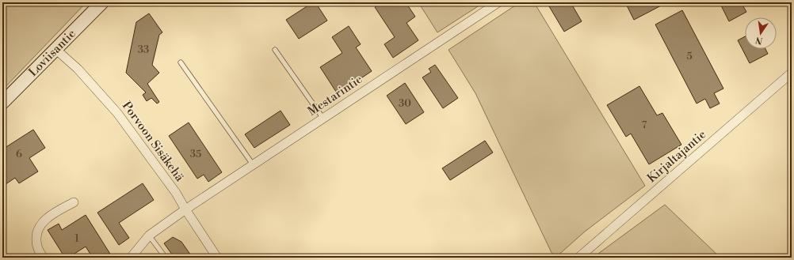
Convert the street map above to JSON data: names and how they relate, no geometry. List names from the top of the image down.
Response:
{
  "streets": {
    "main road": ["Loviisantie"],
    "street": ["Mestarintie", "Porvoon Sisäkehä", "Kirjaltajantie"]
  },
  "crossings": [
    ["Loviisantie", "Porvoon Sisäkehä"],
    ["Mestarintie", "Porvoon Sisäkehä"]
  ],
  "house_numbers": [
    "33",
    "5",
    "30",
    "7",
    "6",
    "35",
    "1"
  ],
  "north": "bottom"
}
